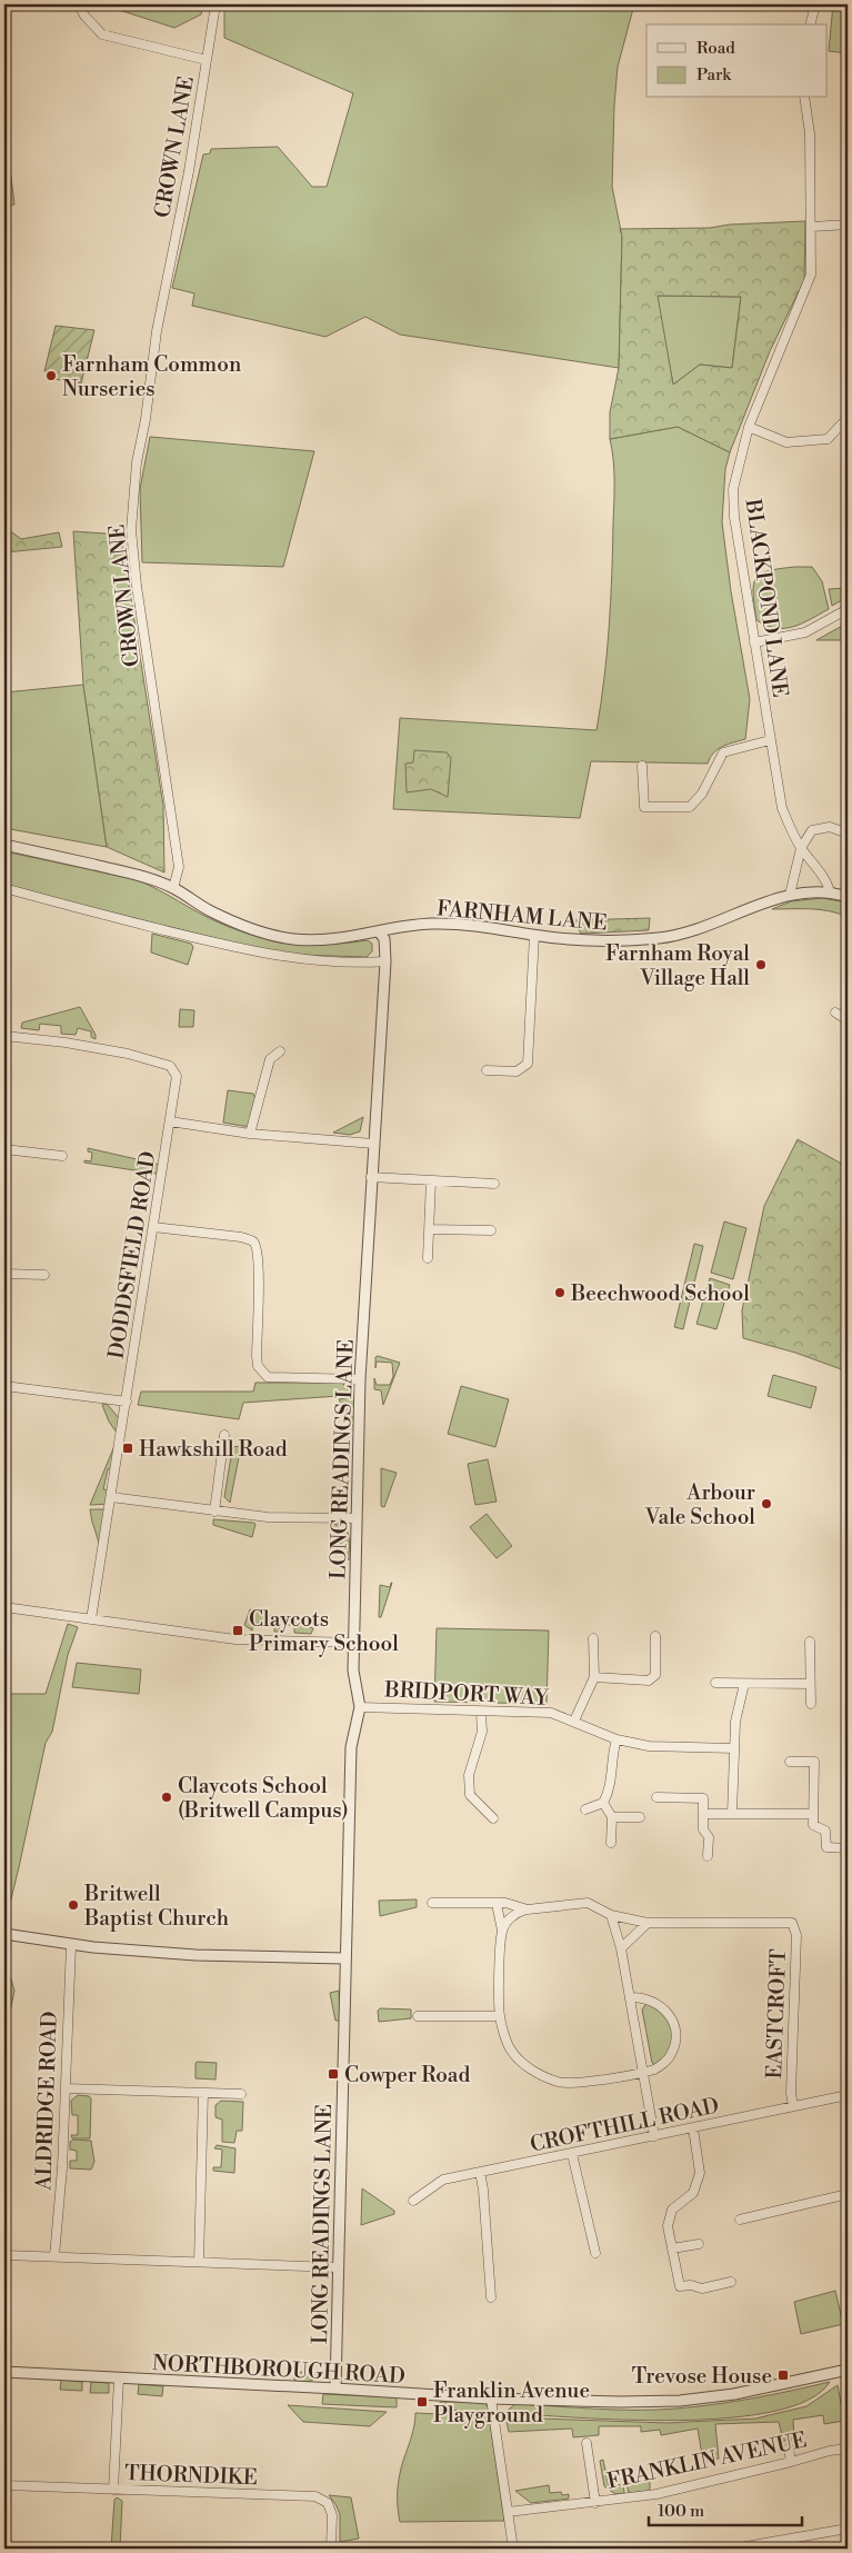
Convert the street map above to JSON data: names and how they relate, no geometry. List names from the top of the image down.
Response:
{
  "streets": {
    "street": [
      "CROWN LANE",
      "BLACKPOND LANE",
      "FARNHAM LANE",
      "DODDSFIELD ROAD",
      "LONG READINGS LANE",
      "BRIDPORT WAY",
      "EASTCROFT",
      "ALDRIDGE ROAD",
      "CROFTHILL ROAD",
      "NORTHBOROUGH ROAD",
      "FRANKLIN AVENUE",
      "THORNDIKE"
    ]
  },
  "crossings": [
    ["CROWN LANE", "FARNHAM LANE"],
    ["BLACKPOND LANE", "FARNHAM LANE"],
    ["FARNHAM LANE", "LONG READINGS LANE"],
    ["LONG READINGS LANE", "BRIDPORT WAY"],
    ["LONG READINGS LANE", "NORTHBOROUGH ROAD"],
    ["EASTCROFT", "CROFTHILL ROAD"]
  ],
  "places": {
    "other": [
      "Farnham Common Nurseries",
      "Farnham Royal Village Hall",
      "Beechwood School",
      "Arbour Vale School",
      "Claycots School (Britwell Campus)",
      "Britwell Baptist Church"
    ],
    "transit": [
      "Hawkshill Road",
      "Claycots Primary School",
      "Cowper Road",
      "Trevose House",
      "Franklin Avenue Playground"
    ]
  },
  "legend": ["Road", "Park"],
  "scale_bar": "100 m"
}
